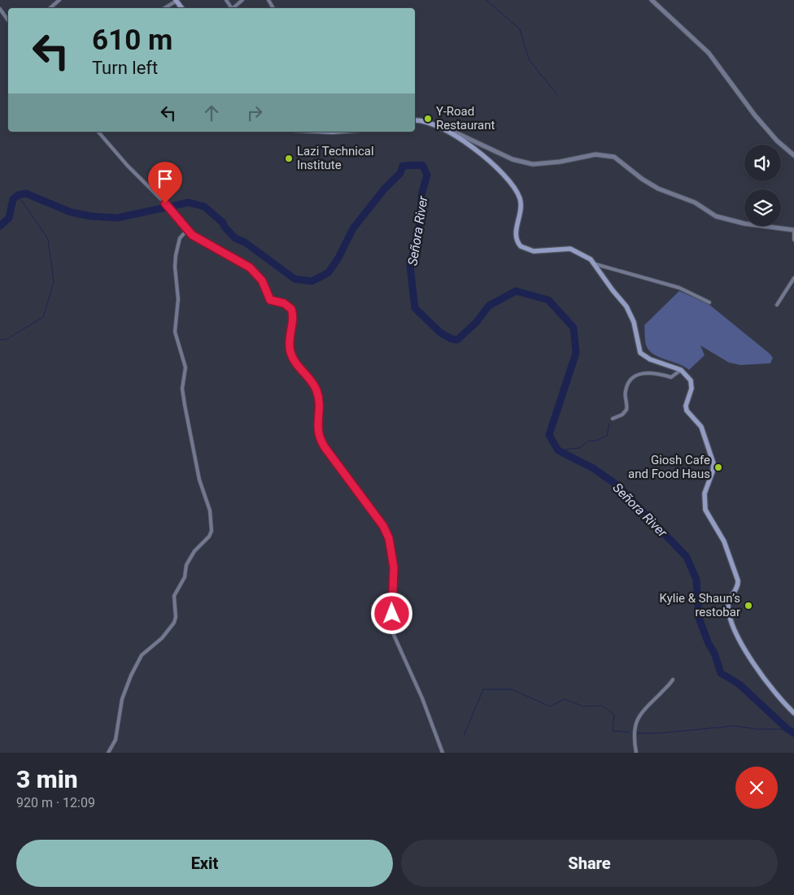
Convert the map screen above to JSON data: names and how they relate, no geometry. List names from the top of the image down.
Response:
{
  "water": ["Señora River"],
  "places": [
    "Y-Road Restaurant",
    "Lazi Technical Institute",
    "Giosh Cafe and Food Haus",
    "Kylie & Shaun’s restobar"
  ],
  "page": {
    "turn": ["610 m", "Turn left"],
    "heading": ["3 min", "920 m · 12:09"],
    "buttons": ["Exit", "Share"]
  }
}
